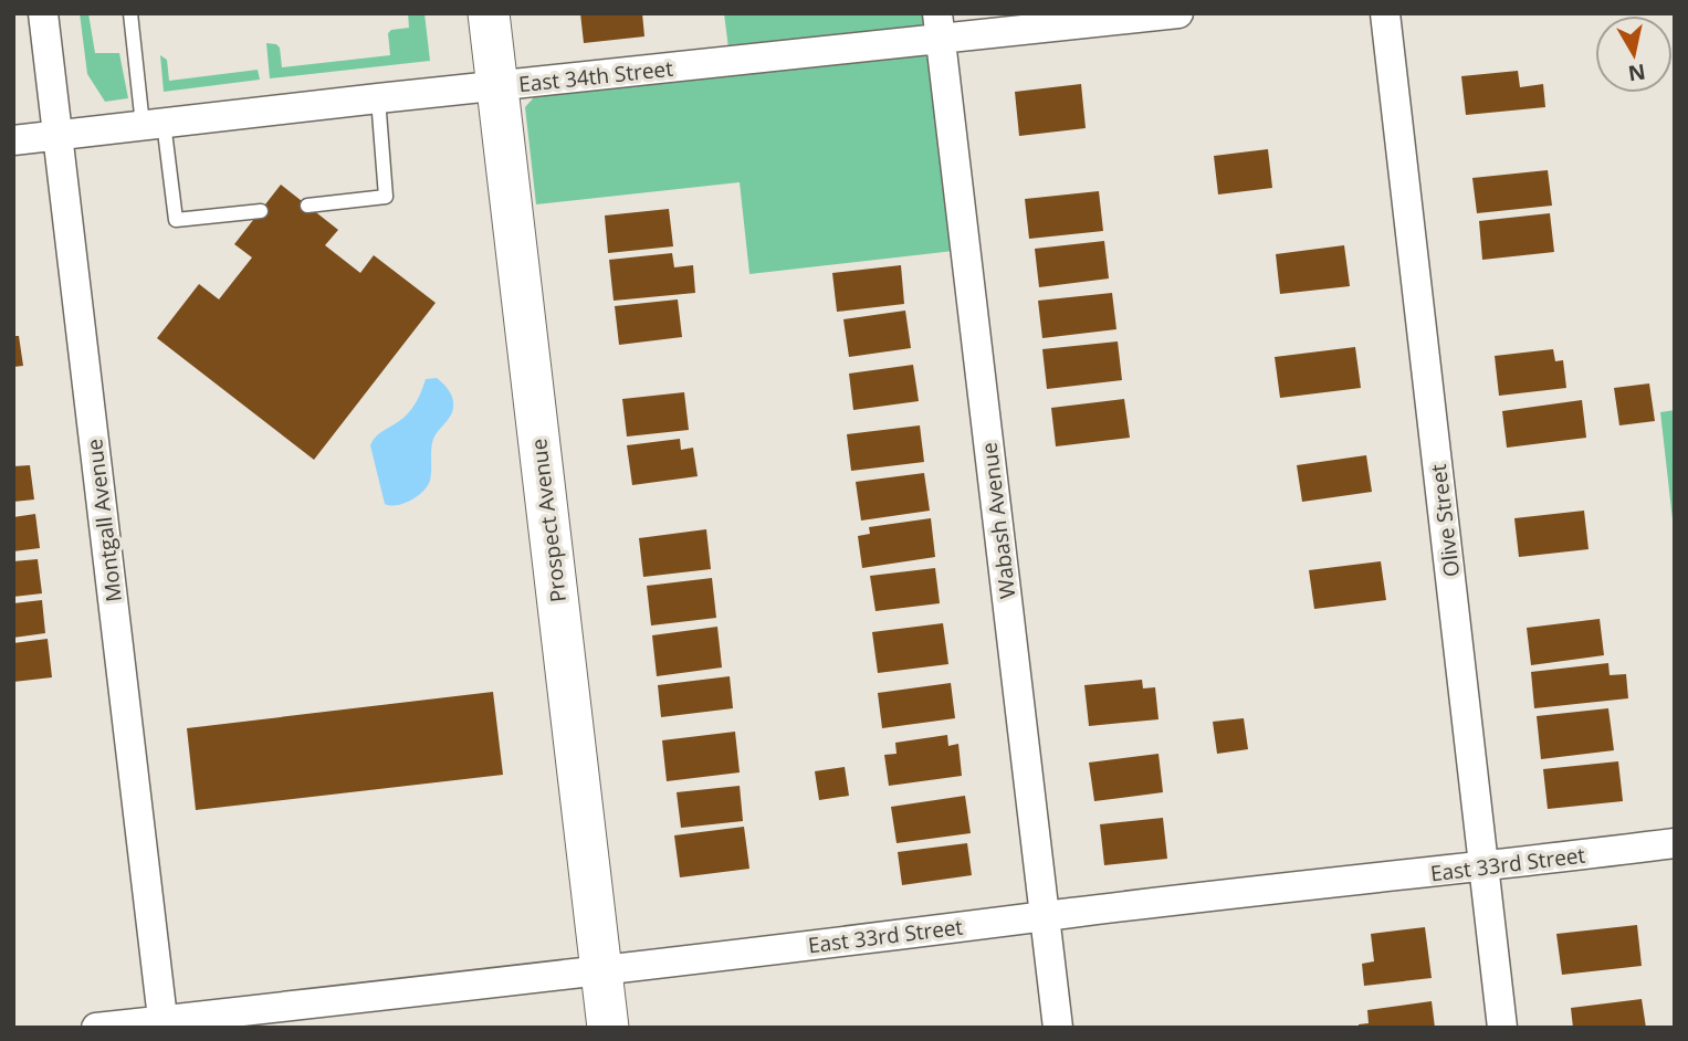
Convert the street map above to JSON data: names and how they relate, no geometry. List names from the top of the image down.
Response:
{
  "streets": {
    "main road": ["Prospect Avenue"],
    "street": [
      "East 34th Street",
      "Montgall Avenue",
      "Wabash Avenue",
      "Olive Street",
      "East 33rd Street"
    ]
  },
  "crossings": [
    ["East 34th Street", "Montgall Avenue"],
    ["East 34th Street", "Prospect Avenue"],
    ["East 34th Street", "Wabash Avenue"],
    ["Montgall Avenue", "East 33rd Street"],
    ["Prospect Avenue", "East 33rd Street"],
    ["Wabash Avenue", "East 33rd Street"],
    ["Olive Street", "East 33rd Street"]
  ],
  "north": "bottom"
}
